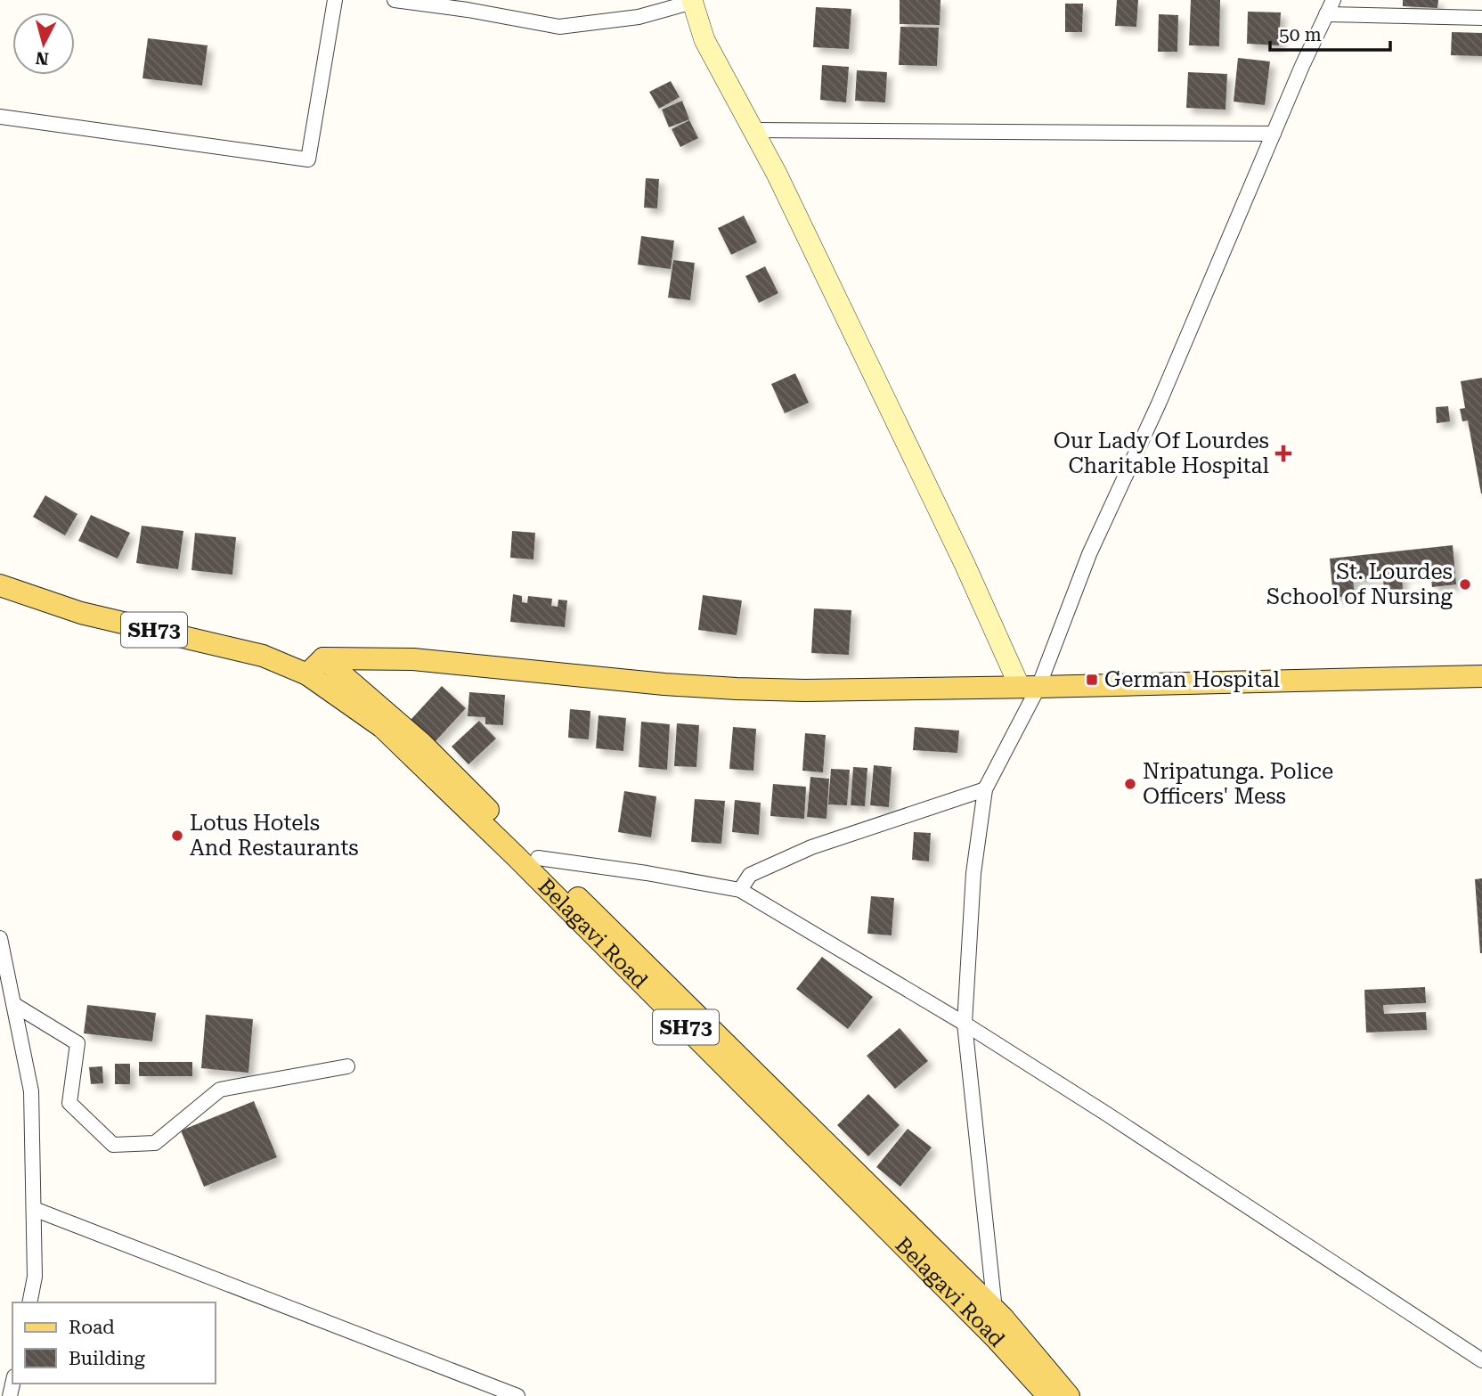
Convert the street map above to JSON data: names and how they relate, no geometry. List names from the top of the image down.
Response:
{
  "streets": {
    "main road": ["SH73", "Belagavi Road"]
  },
  "crossings": [
    ["SH73", "Belagavi Road"]
  ],
  "places": {
    "health": ["Our Lady Of Lourdes Charitable Hospital"],
    "other": ["St. Lourdes School of Nursing", "Nripatunga. Police Officers' Mess", "Lotus Hotels And Restaurants"],
    "transit": ["German Hospital"]
  },
  "legend": ["Road", "Building"],
  "scale_bar": "50 m",
  "north": "bottom"
}
